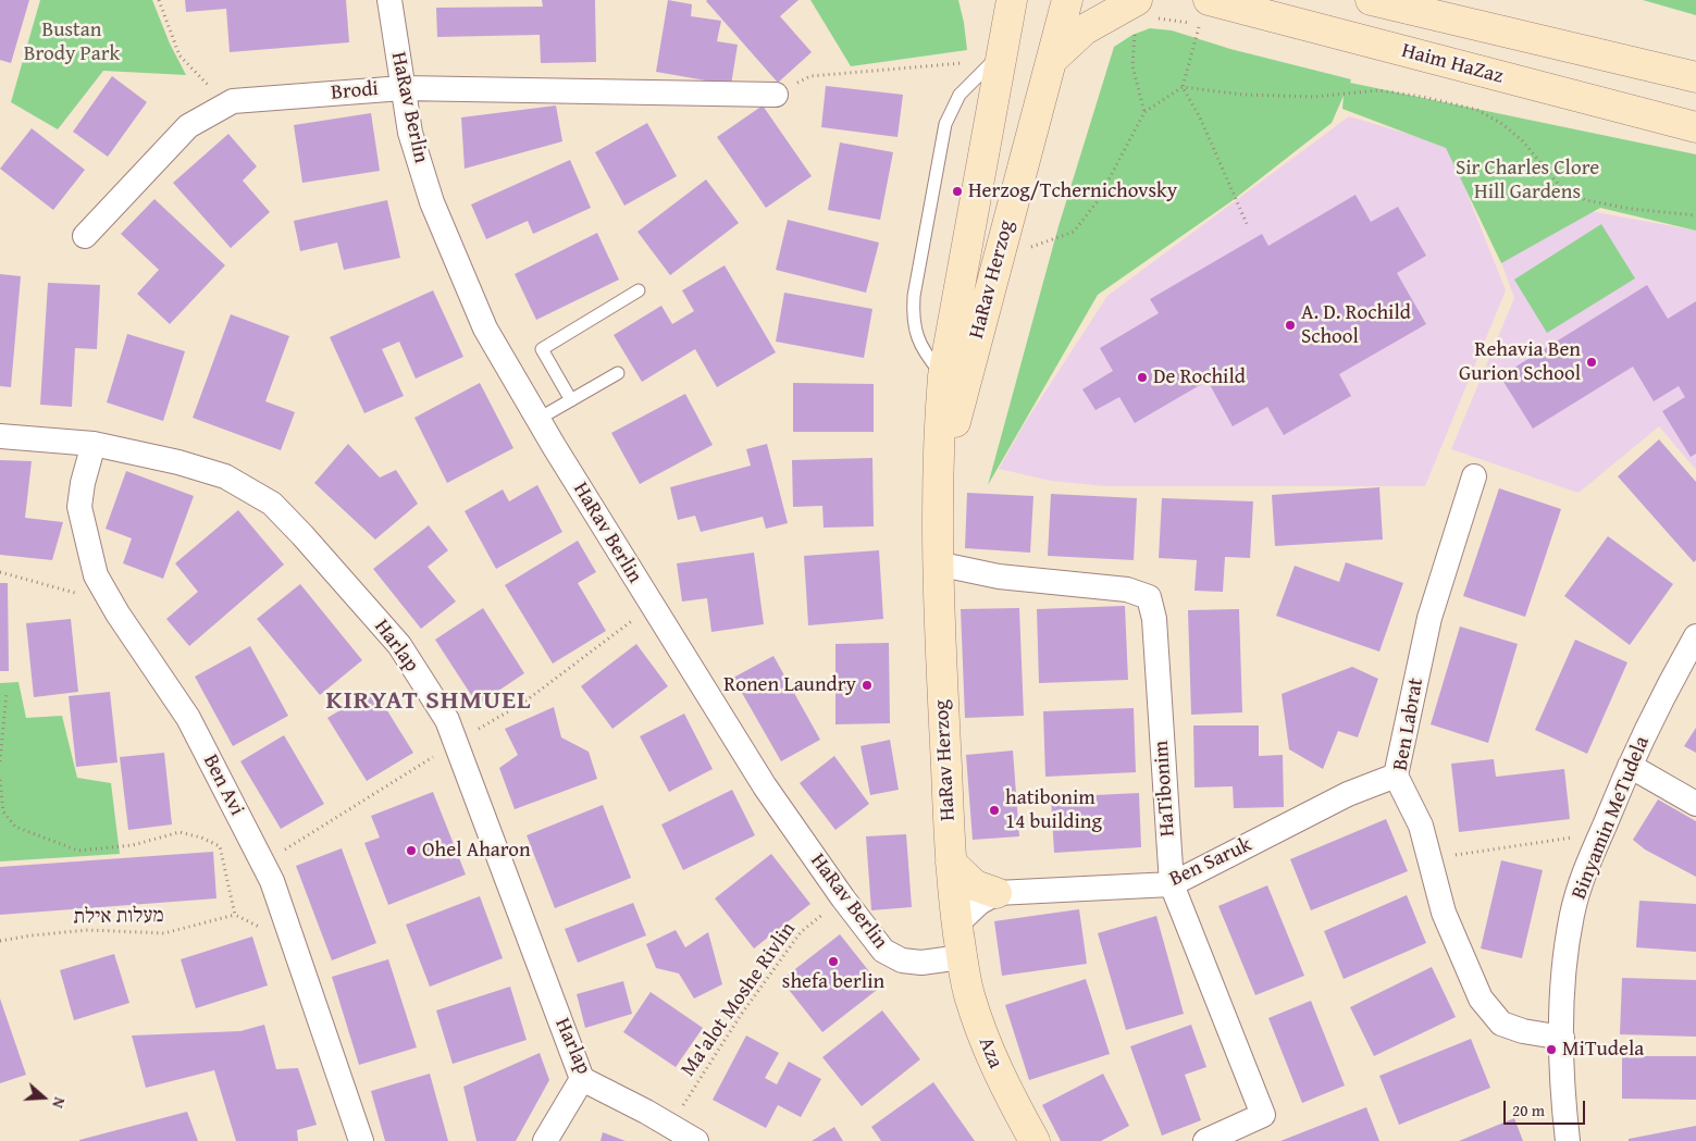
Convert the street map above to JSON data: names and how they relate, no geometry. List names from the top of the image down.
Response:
{
  "streets": {
    "street": [
      "Haim HaZaz",
      "Brodi",
      "HaRav Berlin",
      "HaRav Herzog",
      "Harlap",
      "Ben Labrat",
      "Ben Avi",
      "HaTibonim",
      "Binyamin MeTudela",
      "Ben Saruk",
      "Aza"
    ],
    "path": ["מעלות אילת", "Ma'alot Moshe Rivlin"]
  },
  "crossings": [
    ["Brodi", "HaRav Berlin"],
    ["HaRav Berlin", "HaRav Herzog"],
    ["HaRav Berlin", "Ma'alot Moshe Rivlin"],
    ["HaRav Berlin", "Aza"],
    ["HaRav Herzog", "HaTibonim"],
    ["HaRav Herzog", "Aza"],
    ["Harlap", "Ben Avi"],
    ["Harlap", "Ma'alot Moshe Rivlin"],
    ["Ben Labrat", "Binyamin MeTudela"],
    ["Ben Labrat", "Ben Saruk"],
    ["HaTibonim", "Ben Saruk"]
  ],
  "districts": ["KIRYAT SHMUEL"],
  "parks": ["Bustan Brody Park", "Sir Charles Clore Hill Gardens"],
  "places": [
    "Herzog/Tchernichovsky",
    "A. D. Rochild School",
    "Rehavia Ben Gurion School",
    "De Rochild",
    "Ronen Laundry",
    "hatibonim 14 building",
    "Ohel Aharon",
    "shefa berlin",
    "MiTudela"
  ],
  "scale_bar": "20 m",
  "north": "right"
}
